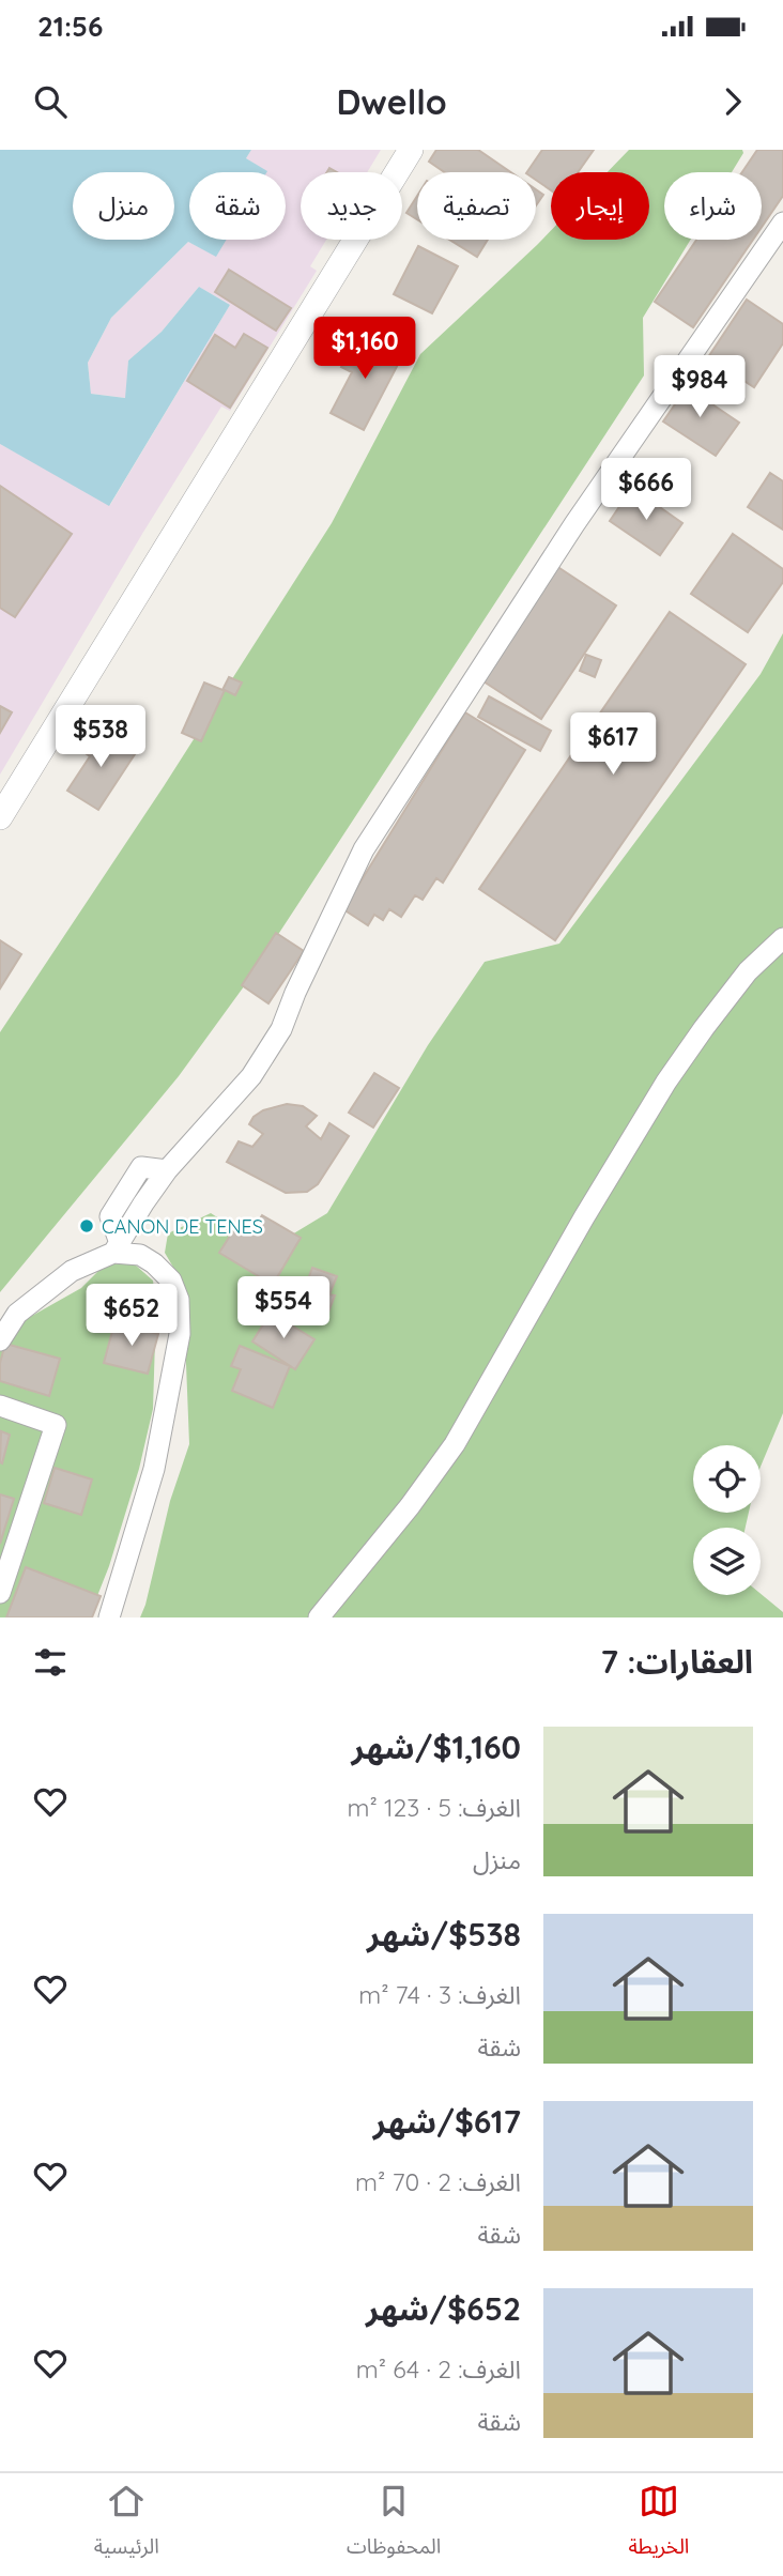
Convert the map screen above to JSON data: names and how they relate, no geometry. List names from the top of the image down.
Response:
{
  "places": ["CANON DE TENES"],
  "page": {
    "status": "21:56",
    "header": "Dwello",
    "chip": [
      "شراء",
      "إيجار",
      "تصفية",
      "جديد",
      "شقة",
      "منزل"
    ],
    "price": [
      "$1,160",
      "$984",
      "$666",
      "$538",
      "$617",
      "$554",
      "$652"
    ],
    "heading": "العقارات: 7",
    "list": [
      {
        "name": "$1,160/شهر",
        "note": "الغرف: 5 · 123 m² · منزل"
      },
      {
        "name": "$538/شهر",
        "note": "الغرف: 3 · 74 m² · شقة"
      },
      {
        "name": "$617/شهر",
        "note": "الغرف: 2 · 70 m² · شقة"
      },
      {
        "name": "$652/شهر",
        "note": "الغرف: 2 · 64 m² · شقة"
      }
    ],
    "tabs": ["الخريطة", "المحفوظات", "الرئيسية"]
  }
}
